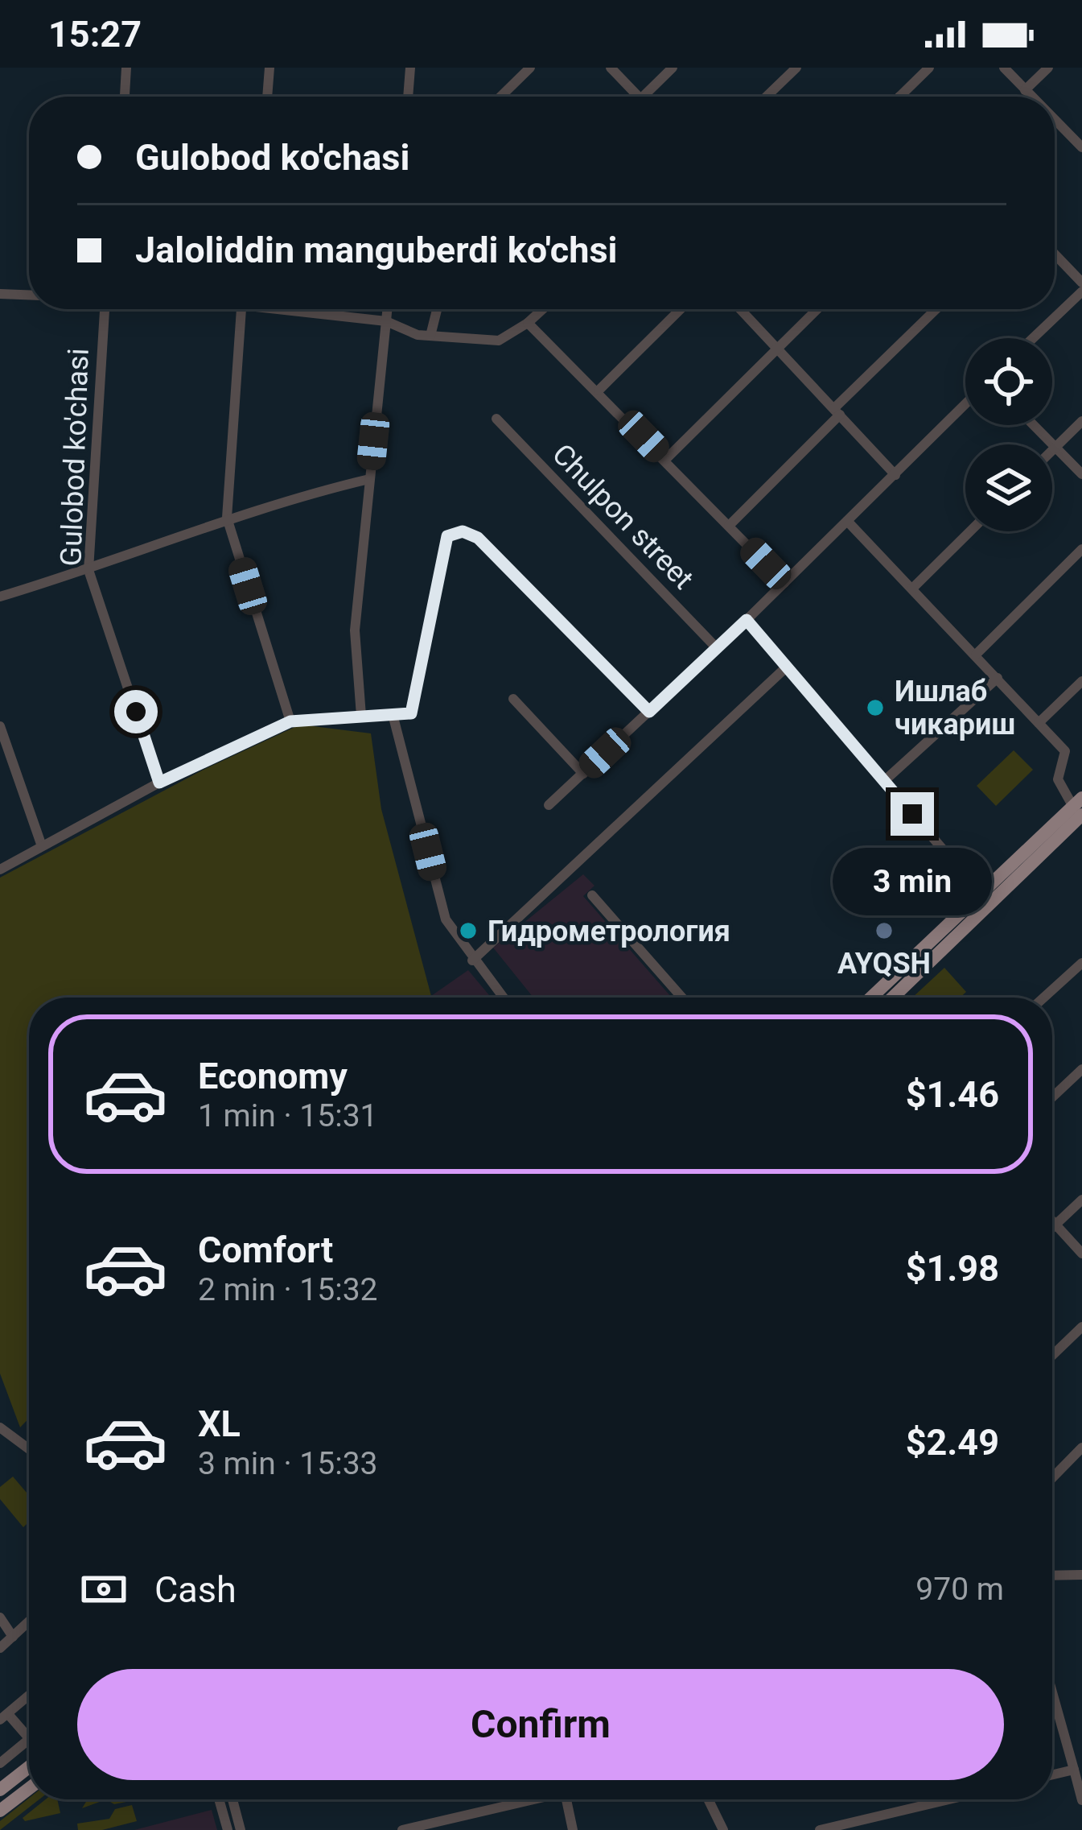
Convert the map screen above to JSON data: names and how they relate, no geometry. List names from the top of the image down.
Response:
{
  "streets": {
    "street": ["Gulobod ko'chasi", "Chulpon street"]
  },
  "places": ["Ишлаб чикариш", "Гидрометрология", "AYQSH"],
  "page": {
    "status": "15:27",
    "banner": ["Gulobod ko'chasi", "Jaloliddin manguberdi ko'chsi"],
    "bubble": "3 min",
    "list": [
      {
        "name": "Economy",
        "note": "1 min · 15:31",
        "value": "$1.46"
      },
      {
        "name": "Comfort",
        "note": "2 min · 15:32",
        "value": "$1.98"
      },
      {
        "name": "XL",
        "note": "3 min · 15:33",
        "value": "$2.49"
      }
    ],
    "pay": ["Cash", "970 m"],
    "buttons": "Confirm"
  }
}
